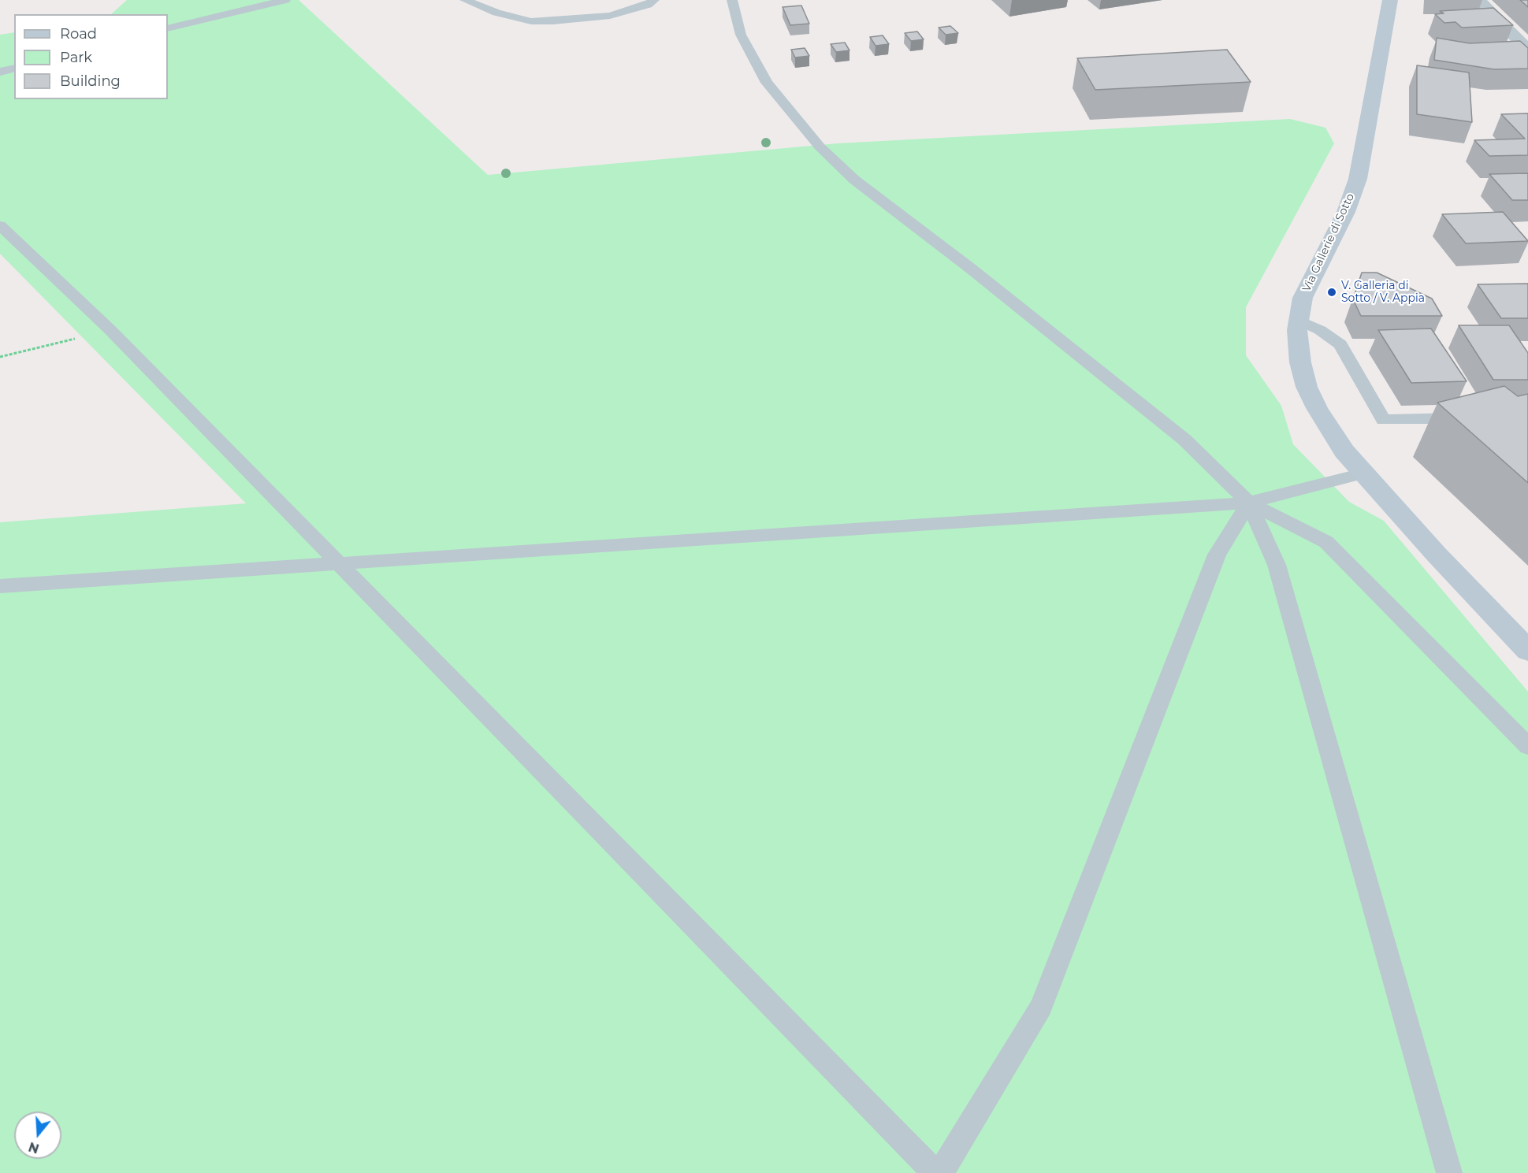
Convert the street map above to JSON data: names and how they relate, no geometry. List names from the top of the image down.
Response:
{
  "streets": {
    "main road": ["Via Gallerie di Sotto"]
  },
  "places": ["V. Galleria di Sotto / V. Appia"],
  "legend": ["Road", "Park", "Building"],
  "north": "bottom"
}
